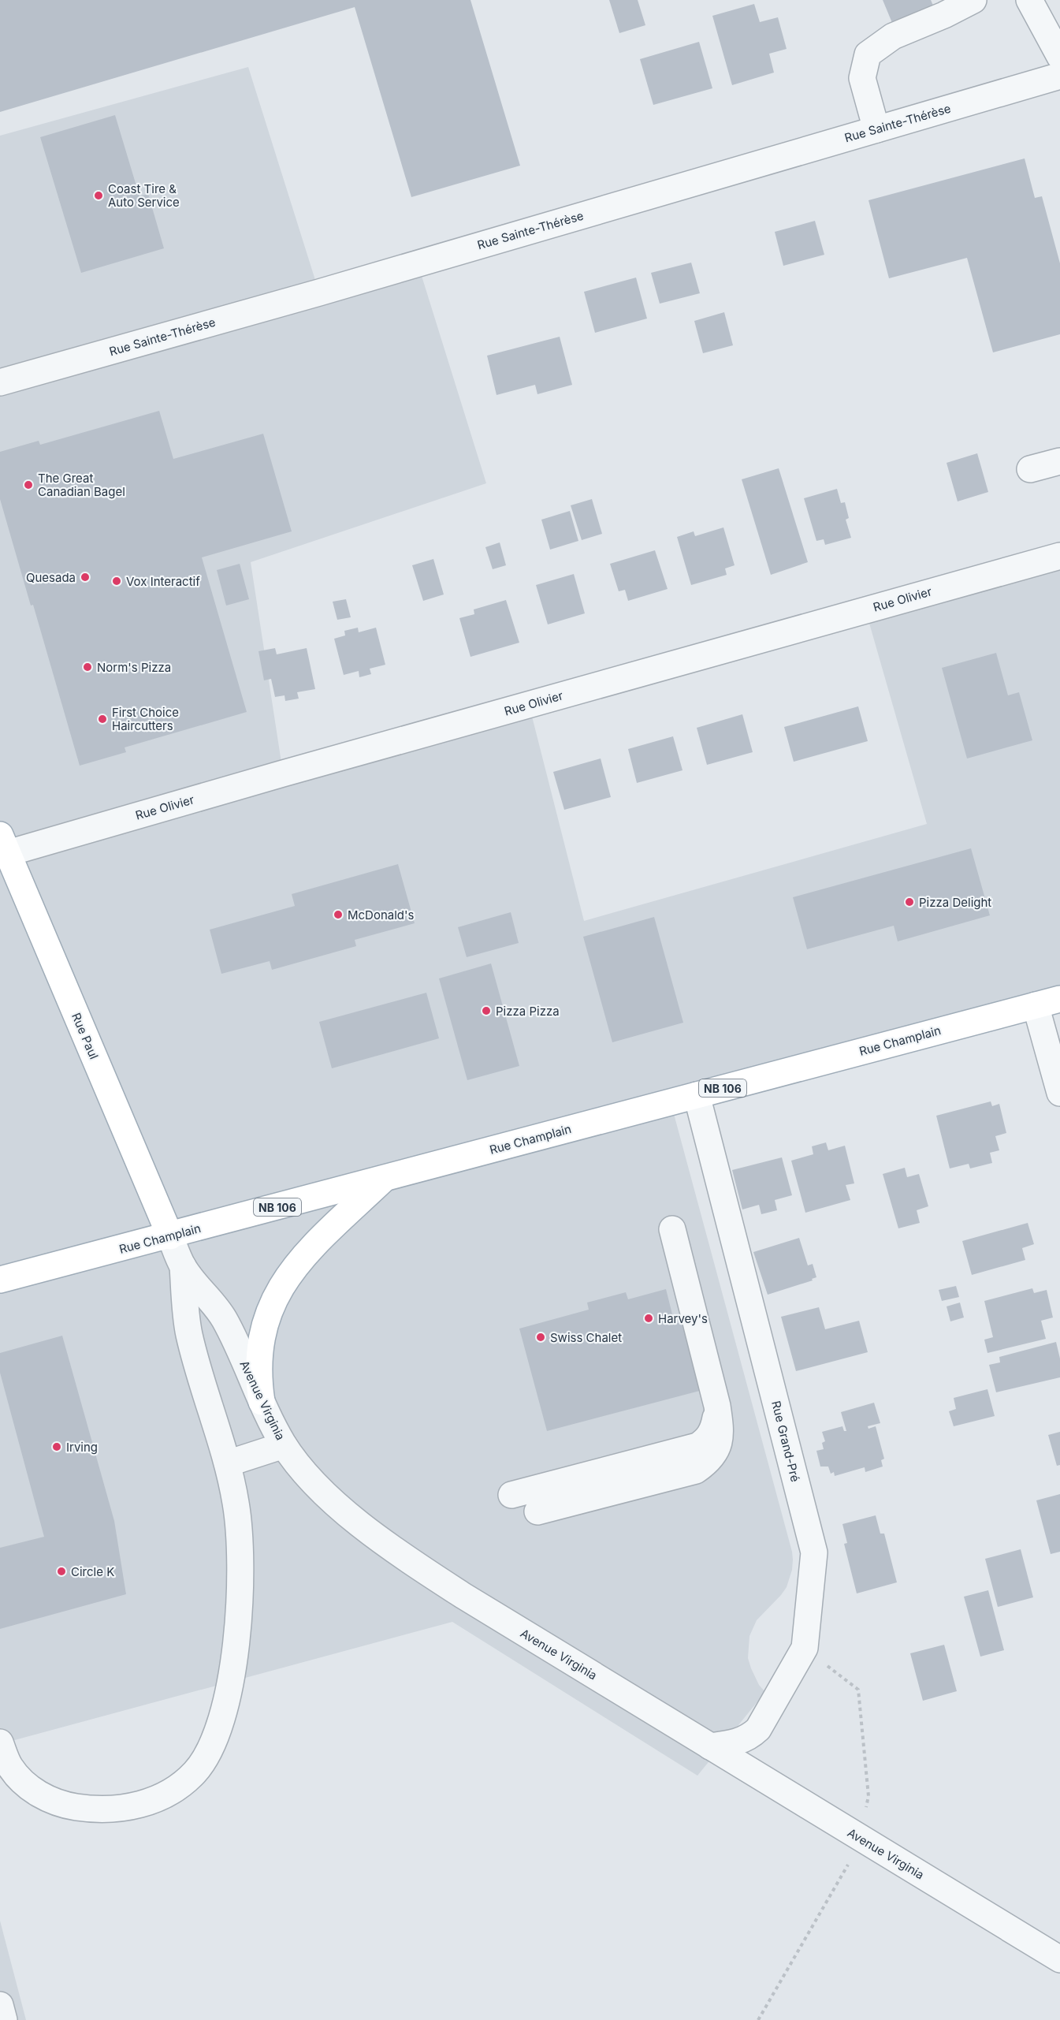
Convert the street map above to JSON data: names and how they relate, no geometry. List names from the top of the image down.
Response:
{
  "streets": {
    "main road": ["Rue Paul", "Rue Champlain", "NB 106"],
    "street": [
      "Rue Sainte-Thérèse",
      "Rue Olivier",
      "Avenue Virginia",
      "Rue Grand-Pré"
    ]
  },
  "crossings": [
    ["Rue Olivier", "Rue Paul"],
    ["Rue Paul", "Rue Champlain"],
    ["Rue Paul", "Avenue Virginia"],
    ["Rue Champlain", "Avenue Virginia"],
    ["Rue Champlain", "Rue Grand-Pré"],
    ["Avenue Virginia", "Rue Grand-Pré"]
  ],
  "places": [
    "Coast Tire & Auto Service",
    "The Great Canadian Bagel",
    "Quesada",
    "Vox Interactif",
    "Norm's Pizza",
    "First Choice Haircutters",
    "Pizza Delight",
    "McDonald's",
    "Pizza Pizza",
    "Harvey's",
    "Swiss Chalet",
    "Irving",
    "Circle K"
  ]
}
